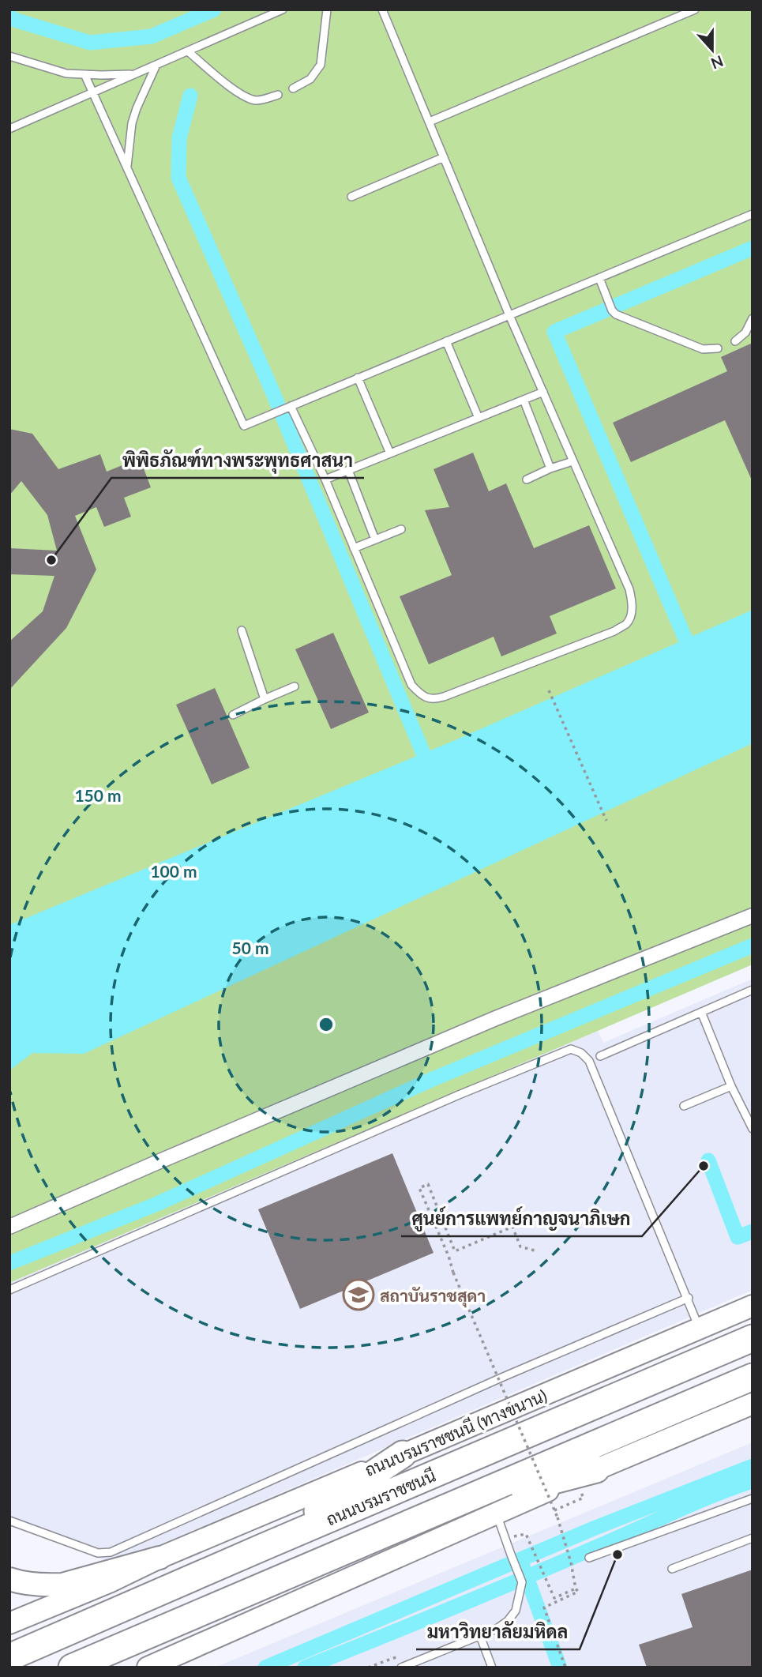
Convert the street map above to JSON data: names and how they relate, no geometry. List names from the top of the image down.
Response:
{
  "streets": {
    "highway": ["ถนนบรมราชชนนี"],
    "main road": ["ถนนบรมราชชนนี (ทางขนาน)"]
  },
  "places": {
    "other": ["พิพิธภัณฑ์ทางพระพุทธศาสนา", "ศูนย์การแพทย์กาญจนาภิเษก", "มหาวิทยาลัยมหิดล"],
    "school or university": ["สถาบันราชสุดา"]
  },
  "north": "bottom",
  "rings": ["150 m", "100 m", "50 m"]
}
